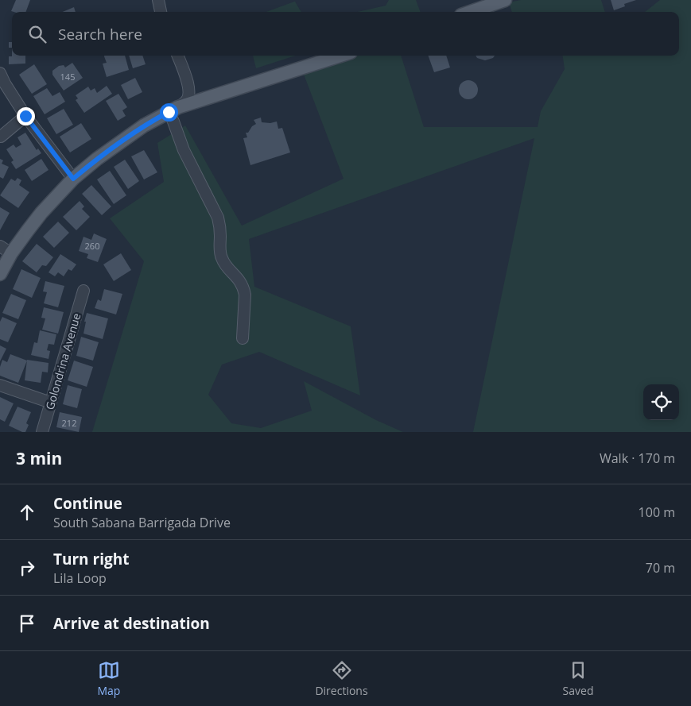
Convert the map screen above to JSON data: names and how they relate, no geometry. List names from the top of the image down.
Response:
{
  "streets": {
    "street": ["Golondrina Avenue"]
  },
  "house_numbers": ["145", "260", "212"],
  "page": {
    "search": "Search here",
    "heading": ["3 min", "Walk · 170 m"],
    "list": [
      ["Continue", "South Sabana Barrigada Drive", "100 m"],
      ["Turn right", "Lila Loop", "70 m"],
      "Arrive at destination"
    ],
    "nav": ["Map", "Directions", "Saved"]
  }
}
